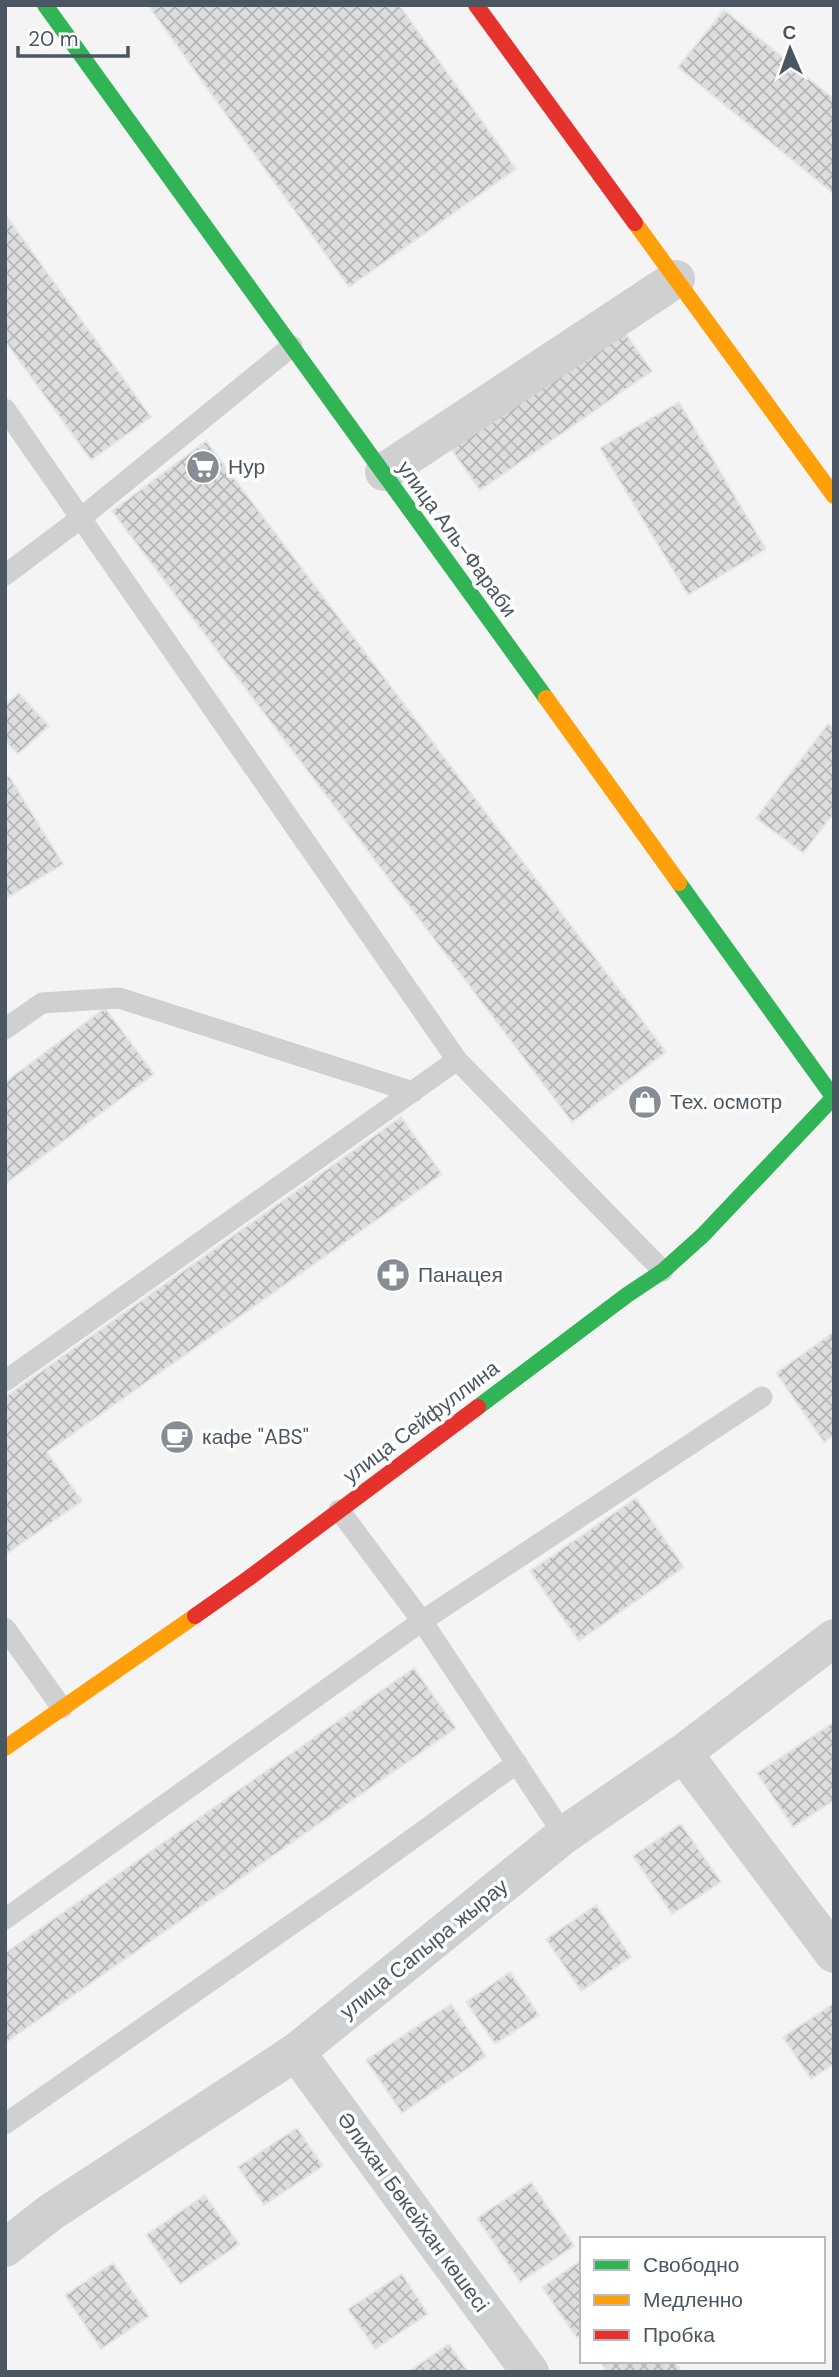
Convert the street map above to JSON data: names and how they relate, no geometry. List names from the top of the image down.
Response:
{
  "streets": {
    "main road": ["улица Аль-Фараби", "улица Сейфуллина"],
    "street": ["улица Сапыра жырау", "Әлихан Бөкейхан көшесі"]
  },
  "crossings": [
    ["улица Аль-Фараби", "улица Сейфуллина"],
    ["улица Сапыра жырау", "Әлихан Бөкейхан көшесі"]
  ],
  "places": {
    "supermarket": ["Нур"],
    "shop": ["Тех. осмотр"],
    "pharmacy": ["Панацея"],
    "cafe": ["кафе \"ABS\""]
  },
  "legend": ["Свободно", "Медленно", "Пробка"],
  "scale_bar": "20 m",
  "north": "top"
}
